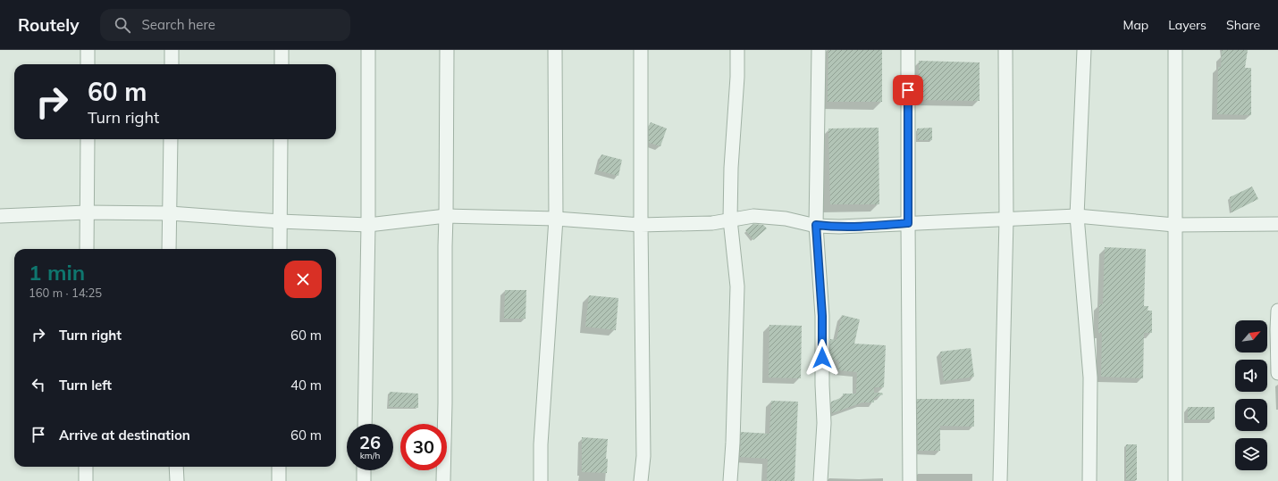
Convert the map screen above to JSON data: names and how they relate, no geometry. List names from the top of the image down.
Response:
{
  "north": "top right",
  "page": {
    "header": "Routely",
    "search": "Search here",
    "nav": ["Map", "Layers", "Share"],
    "turn": ["60 m", "Turn right"],
    "heading": ["1 min", "160 m · 14:25"],
    "list": [
      {
        "name": "Turn right",
        "value": "60 m"
      },
      {
        "name": "Turn left",
        "value": "40 m"
      },
      {
        "name": "Arrive at destination",
        "value": "60 m"
      }
    ],
    "speed": "26 km/h",
    "limit": "30"
  }
}
